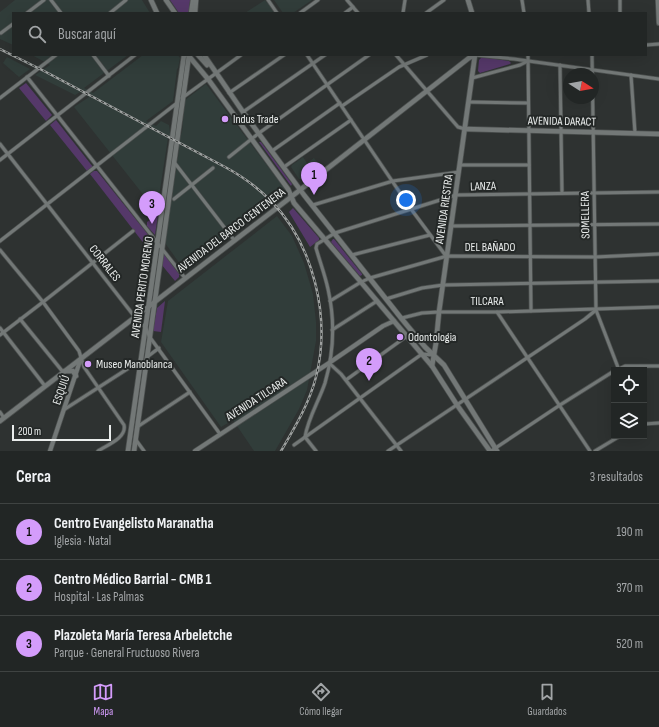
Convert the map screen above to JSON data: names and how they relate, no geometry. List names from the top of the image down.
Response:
{
  "streets": {
    "main road": [
      "AVENIDA DARACT",
      "AVENIDA RIESTRA",
      "AVENIDA DEL BARCO CENTENERA",
      "AVENIDA PERITO MORENO",
      "TILCARA"
    ],
    "street": [
      "LANZA",
      "SOMELLERA",
      "DEL BAÑADO",
      "CORRALES",
      "ESQUIÚ",
      "AVENIDA TILCARA"
    ]
  },
  "crossings": [
    ["AVENIDA DARACT", "AVENIDA RIESTRA"],
    ["AVENIDA DARACT", "SOMELLERA"],
    ["LANZA", "AVENIDA RIESTRA"],
    ["LANZA", "SOMELLERA"],
    ["LANZA", "DEL BAÑADO"],
    ["AVENIDA RIESTRA", "DEL BAÑADO"],
    ["AVENIDA RIESTRA", "TILCARA"],
    ["SOMELLERA", "DEL BAÑADO"],
    ["SOMELLERA", "TILCARA"],
    ["AVENIDA DEL BARCO CENTENERA", "CORRALES"],
    ["AVENIDA DEL BARCO CENTENERA", "AVENIDA PERITO MORENO"],
    ["AVENIDA DEL BARCO CENTENERA", "ESQUIÚ"],
    ["CORRALES", "AVENIDA PERITO MORENO"],
    ["CORRALES", "AVENIDA TILCARA"],
    ["TILCARA", "AVENIDA TILCARA"]
  ],
  "places": ["Indus Trade", "Odontologia", "Museo Manoblanca"],
  "scale_bar": "200 m",
  "north": "right",
  "page": {
    "search": "Buscar aquí",
    "pins": ["1", "3", "2"],
    "scale": "200 m",
    "heading": ["Cerca", "3 resultados"],
    "list": [
      {
        "mark": "1",
        "name": "Centro Evangelisto Maranatha",
        "note": "Iglesia · Natal",
        "value": "190 m"
      },
      {
        "mark": "2",
        "name": "Centro Médico Barrial - CMB 1",
        "note": "Hospital · Las Palmas",
        "value": "370 m"
      },
      {
        "mark": "3",
        "name": "Plazoleta María Teresa Arbeletche",
        "note": "Parque · General Fructuoso Rivera",
        "value": "520 m"
      }
    ],
    "nav": ["Mapa", "Cómo llegar", "Guardados"]
  }
}
